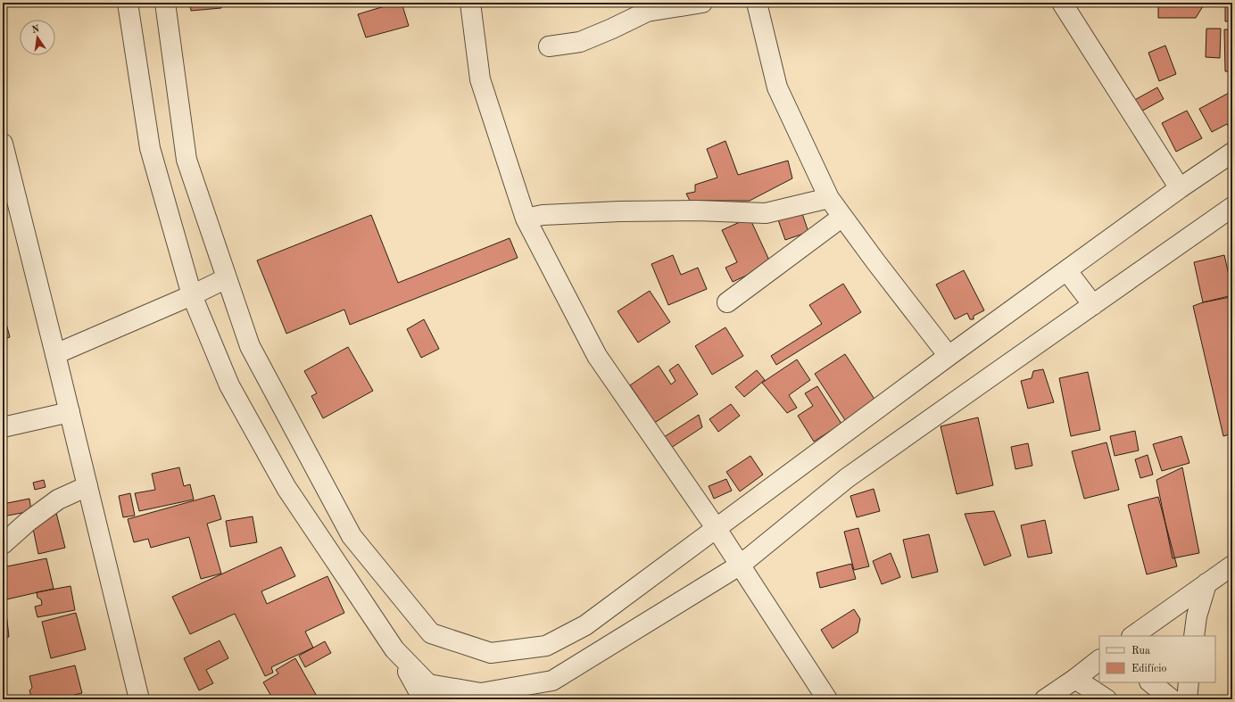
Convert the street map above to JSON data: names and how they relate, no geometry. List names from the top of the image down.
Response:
{
  "legend": ["Rua", "Edifício"],
  "north": "top"
}
